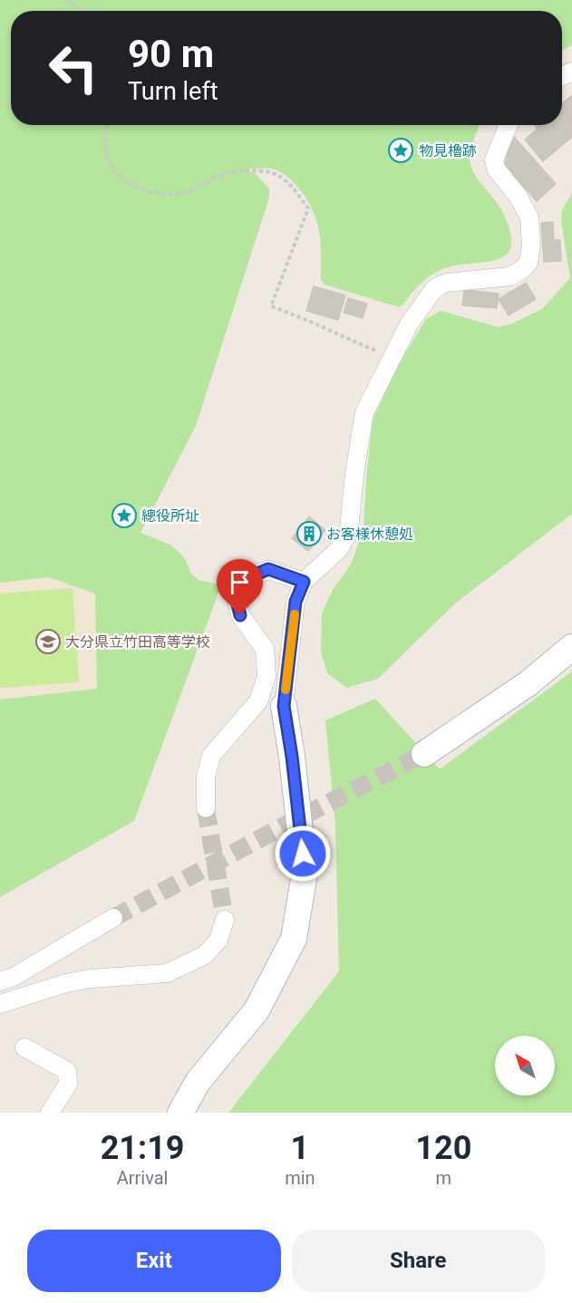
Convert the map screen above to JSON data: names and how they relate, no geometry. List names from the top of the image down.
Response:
{
  "places": {
    "place": ["物見櫓跡", "總役所址"],
    "building": ["お客様休憩処"],
    "school or university": ["大分県立竹田高等学校"]
  },
  "north": "top left",
  "page": {
    "turn": ["90 m", "Turn left"],
    "eta": [
      "21:19",
      "Arrival",
      "1",
      "min",
      "120",
      "m"
    ],
    "buttons": ["Exit", "Share"]
  }
}
